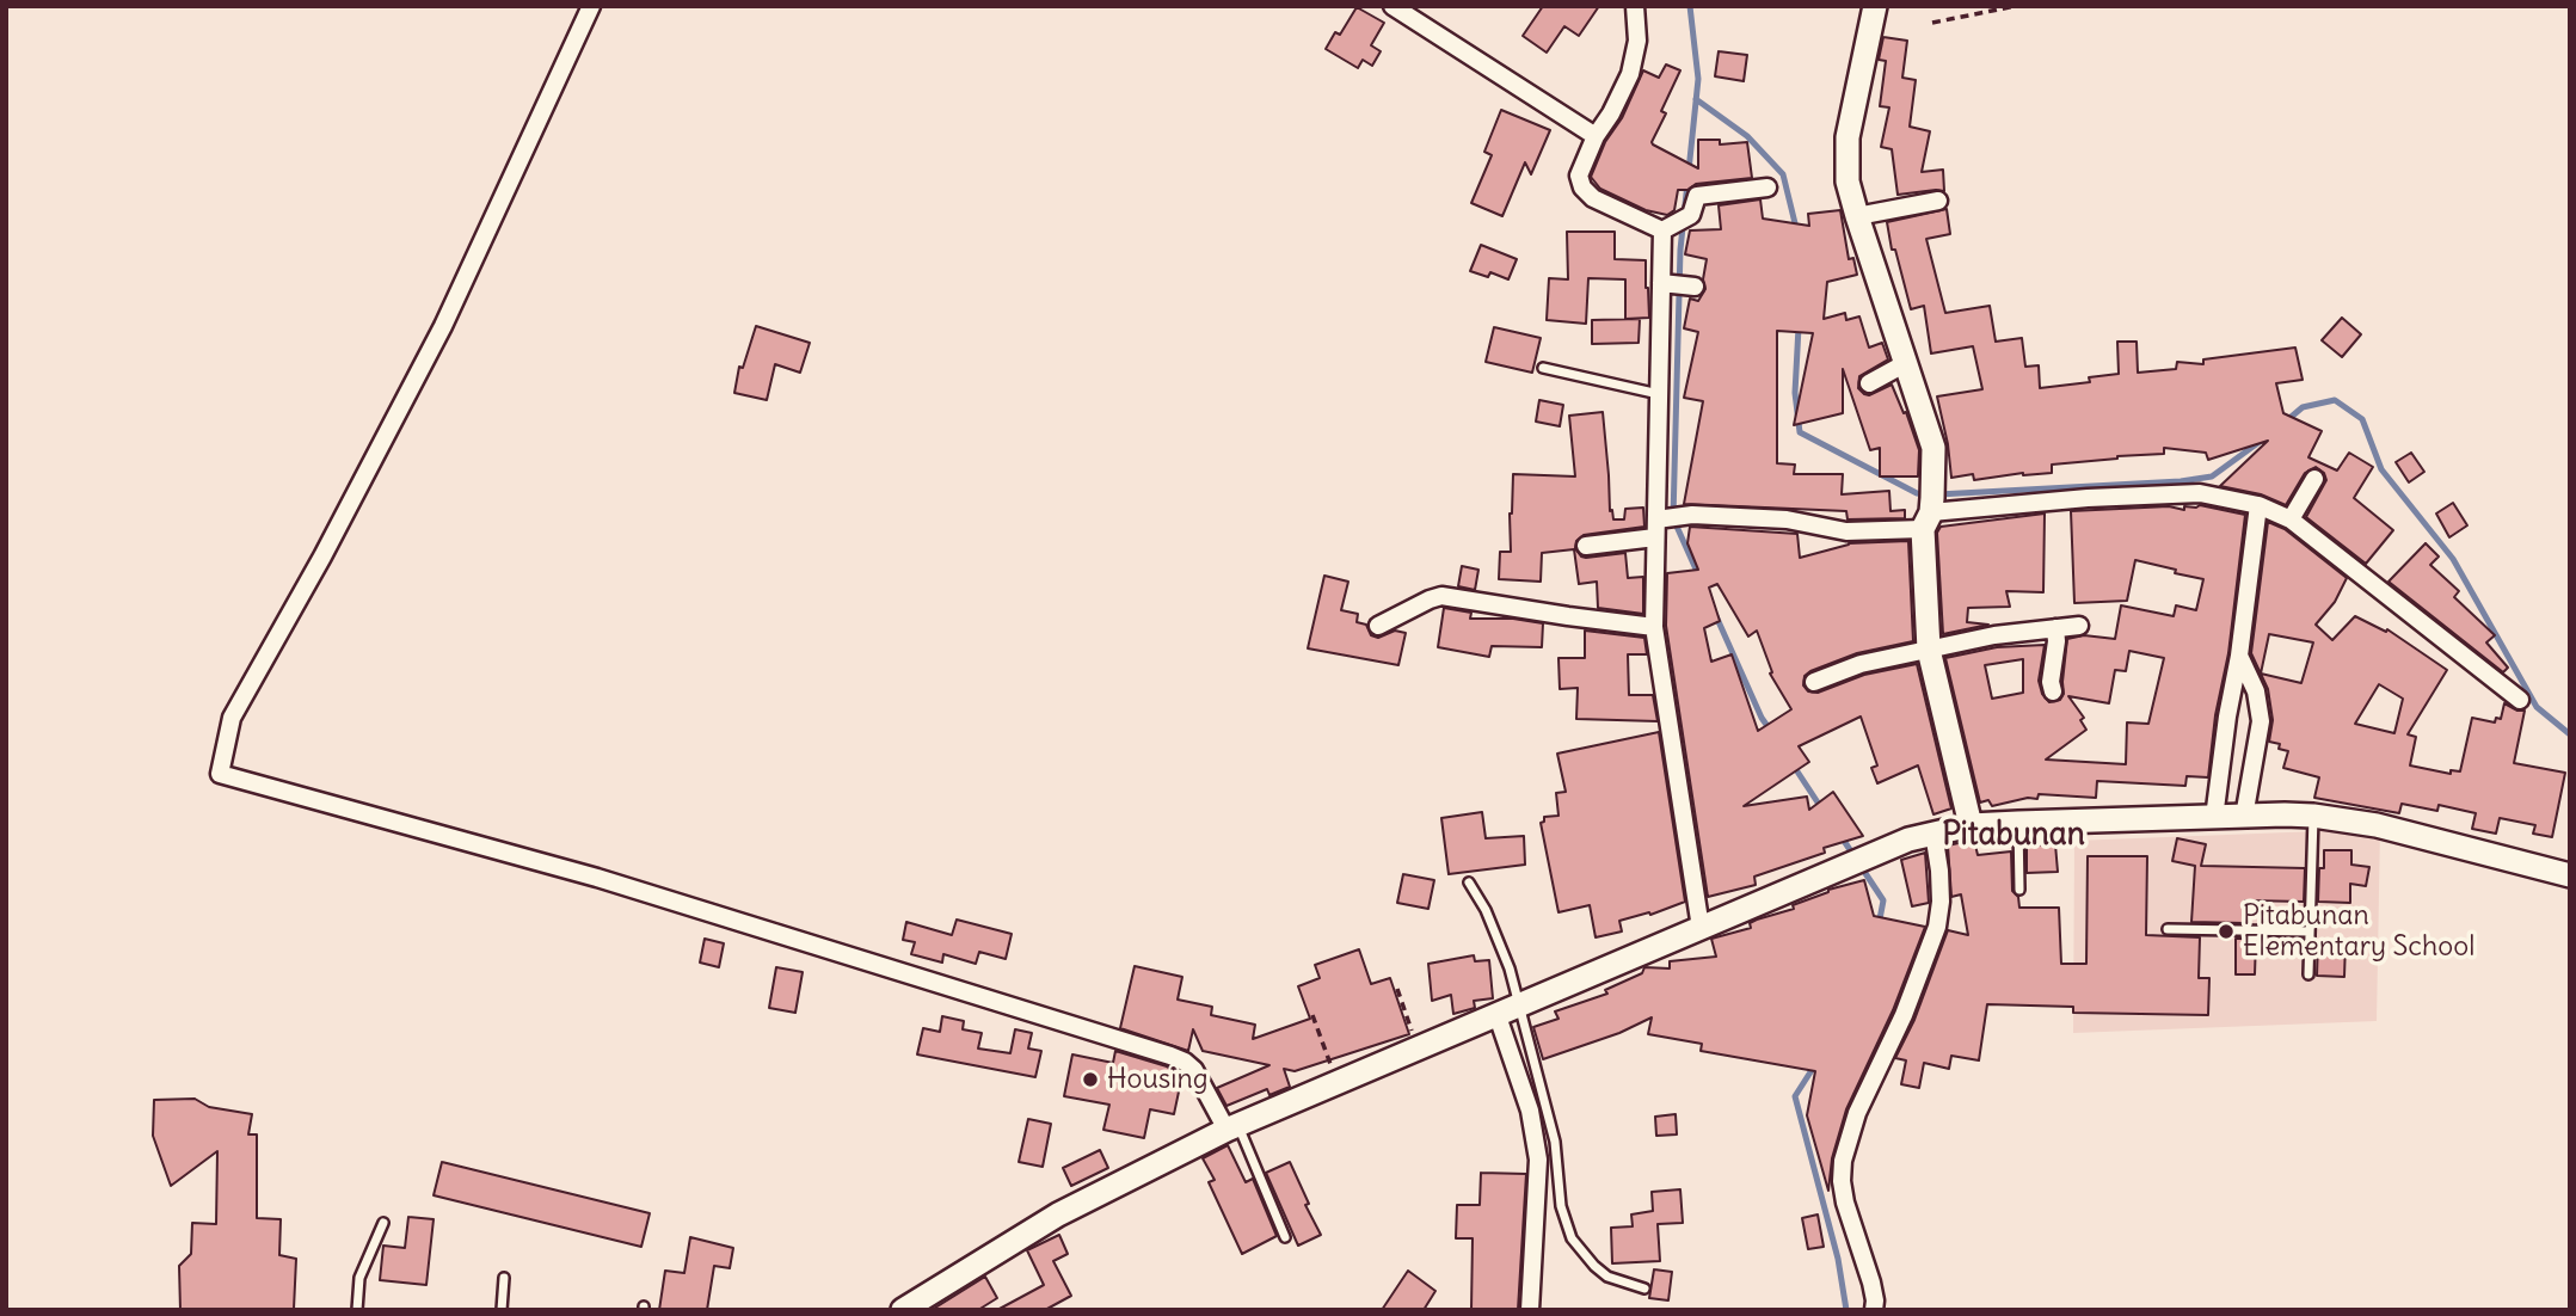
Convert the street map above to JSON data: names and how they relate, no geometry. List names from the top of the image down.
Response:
{
  "districts": ["Pitabunan"],
  "places": ["Pitabunan Elementary School", "Housing"]
}
